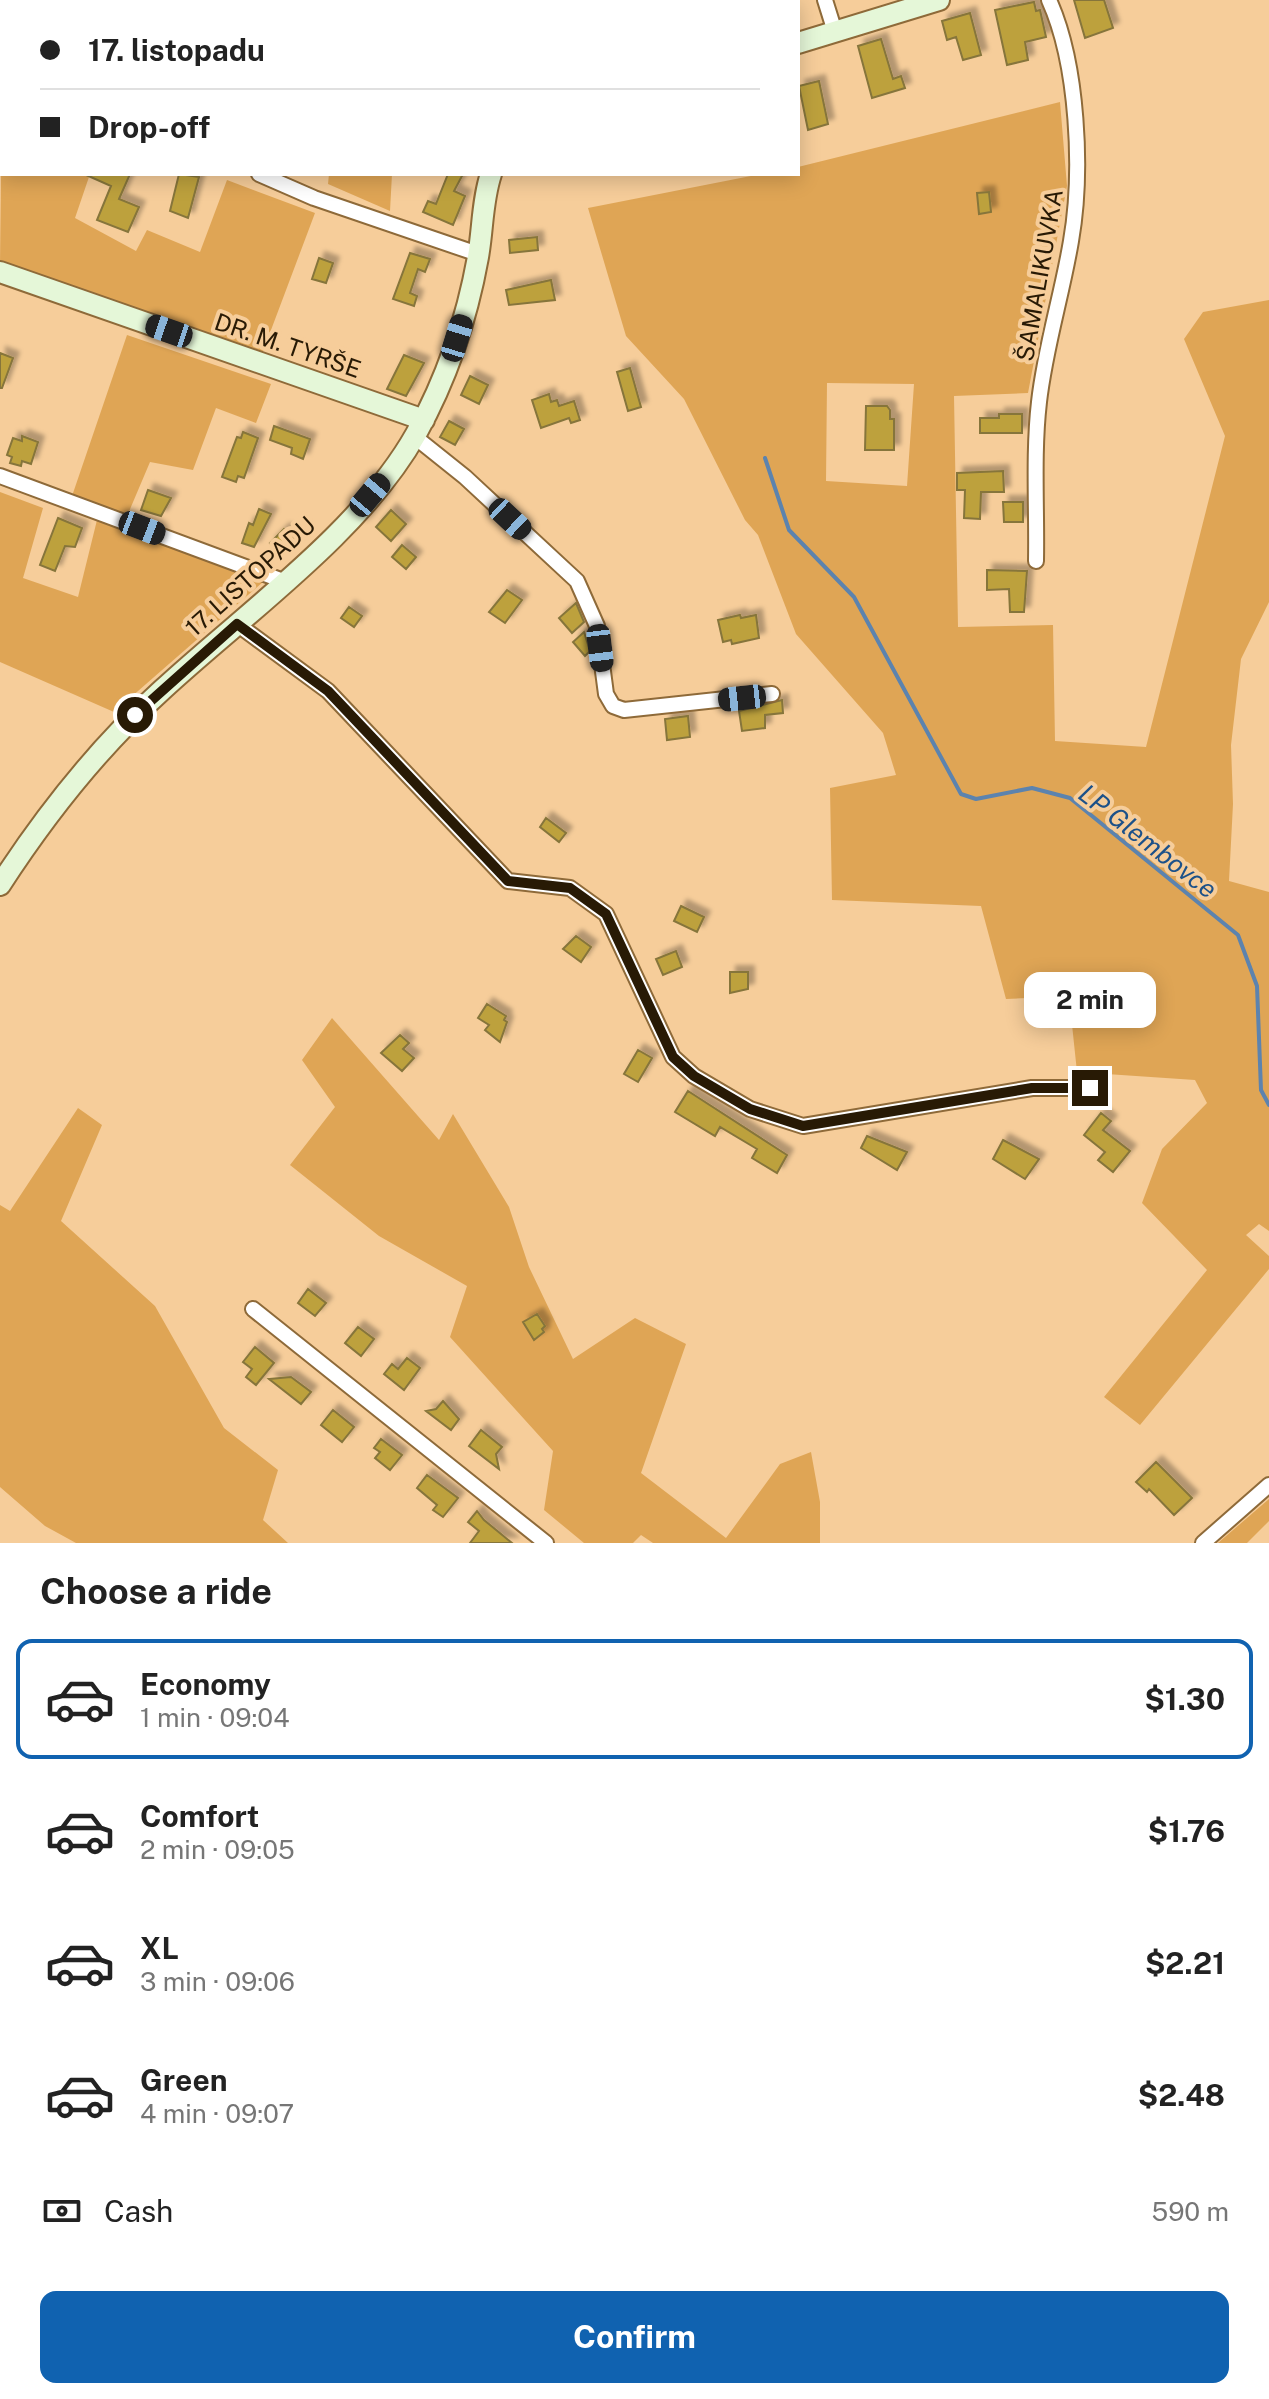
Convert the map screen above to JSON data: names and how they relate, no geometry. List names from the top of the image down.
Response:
{
  "streets": {
    "main road": ["DR. M. TYRŠE", "17. LISTOPADU"],
    "street": ["ŠAMALIKUVKA"]
  },
  "crossings": [
    ["DR. M. TYRŠE", "17. LISTOPADU"]
  ],
  "water": ["LP Glembovce"],
  "page": {
    "banner": ["17. listopadu", "Drop-off"],
    "bubble": "2 min",
    "heading": "Choose a ride",
    "list": [
      {
        "name": "Economy",
        "note": "1 min · 09:04",
        "value": "$1.30"
      },
      {
        "name": "Comfort",
        "note": "2 min · 09:05",
        "value": "$1.76"
      },
      {
        "name": "XL",
        "note": "3 min · 09:06",
        "value": "$2.21"
      },
      {
        "name": "Green",
        "note": "4 min · 09:07",
        "value": "$2.48"
      }
    ],
    "pay": ["Cash", "590 m"],
    "buttons": "Confirm"
  }
}
